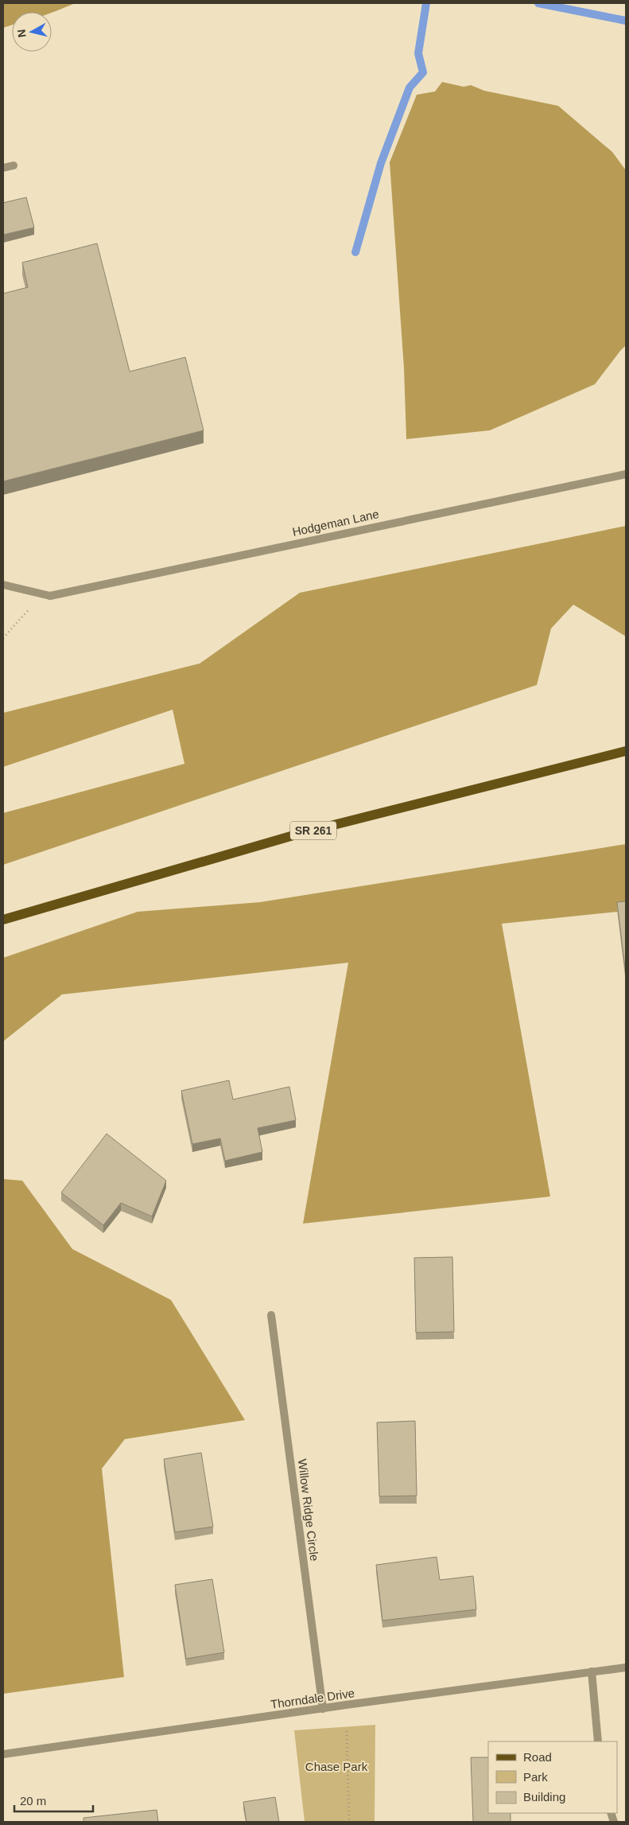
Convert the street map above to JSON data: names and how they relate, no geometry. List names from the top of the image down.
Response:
{
  "streets": {
    "main road": ["SR 261"],
    "street": ["Hodgeman Lane", "Willow Ridge Circle", "Thorndale Drive"]
  },
  "crossings": [
    ["Willow Ridge Circle", "Thorndale Drive"]
  ],
  "parks": ["Chase Park"],
  "legend": ["Road", "Park", "Building"],
  "scale_bar": "20 m",
  "north": "left"
}
